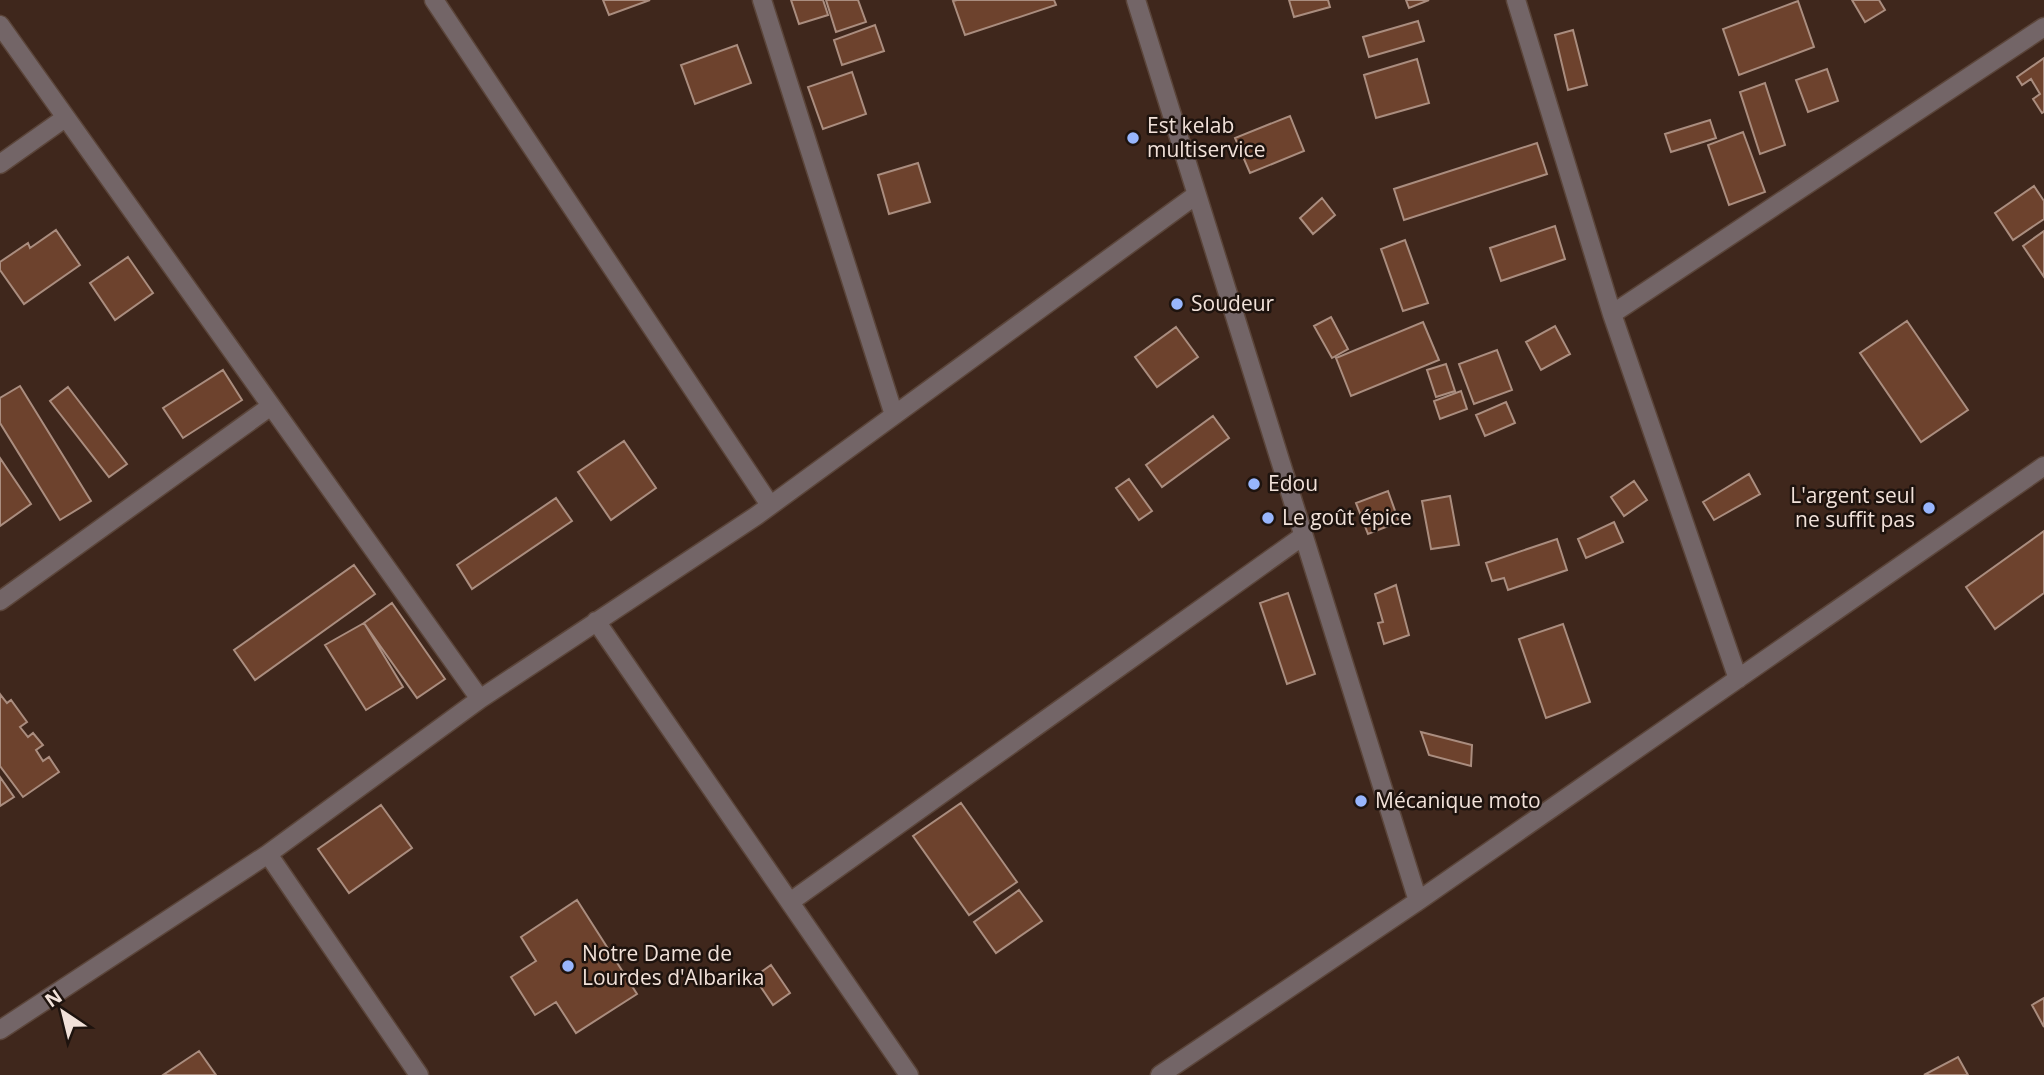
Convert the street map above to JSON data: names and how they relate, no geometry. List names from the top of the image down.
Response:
{
  "places": [
    "Est kelab multiservice",
    "Soudeur",
    "Edou",
    "L'argent seul ne suffit pas",
    "Le goût épice",
    "Mécanique moto",
    "Notre Dame de Lourdes d'Albarika"
  ],
  "north": "top left"
}
